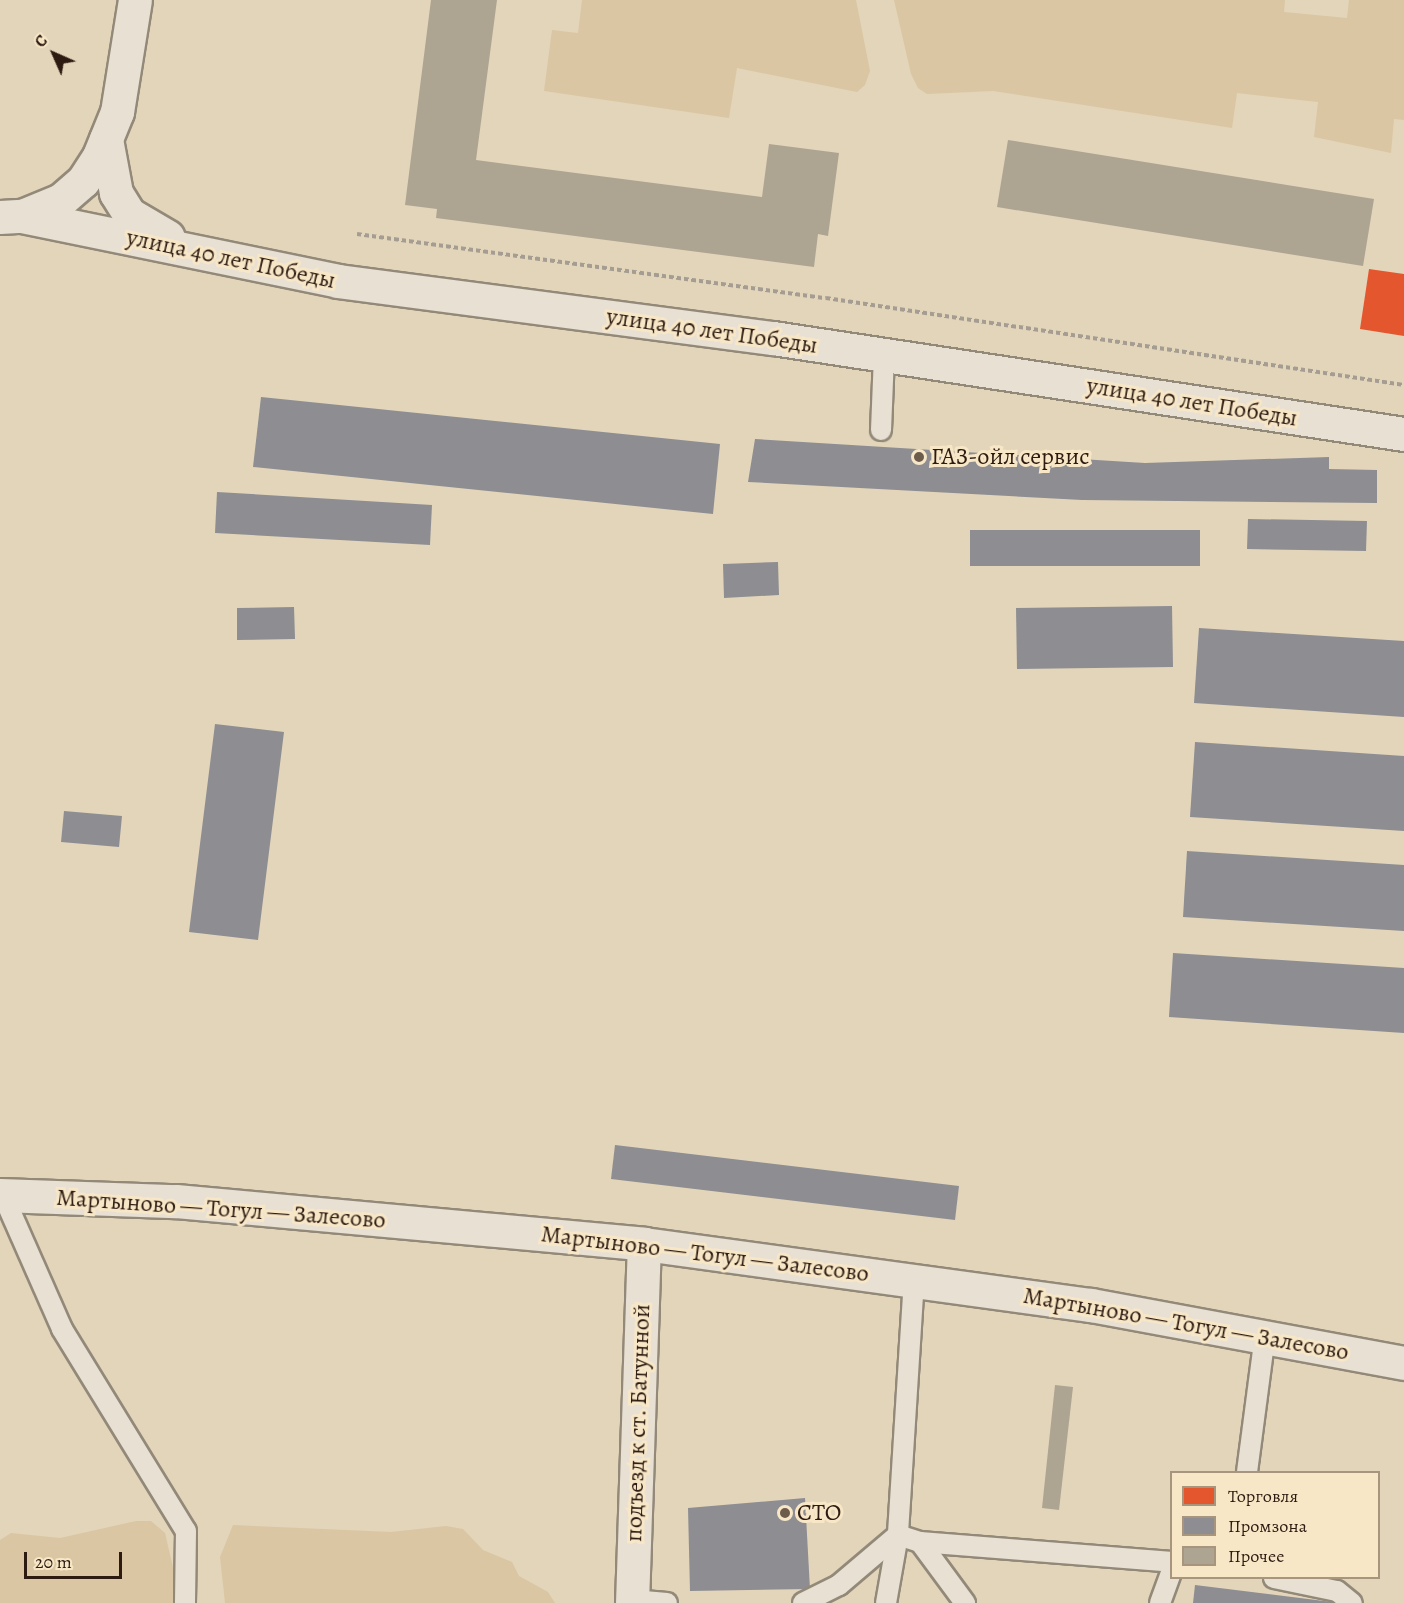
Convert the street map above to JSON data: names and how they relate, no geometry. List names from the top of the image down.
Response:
{
  "streets": {
    "street": ["улица 40 лет Победы", "Мартыново — Тогул — Залесово", "подъезд к ст. Батунной"]
  },
  "crossings": [
    ["Мартыново — Тогул — Залесово", "подъезд к ст. Батунной"]
  ],
  "places": ["ГАЗ-ойл сервис", "СТО"],
  "legend": ["Торговля", "Промзона", "Прочее"],
  "scale_bar": "20 m",
  "north": "top left"
}
